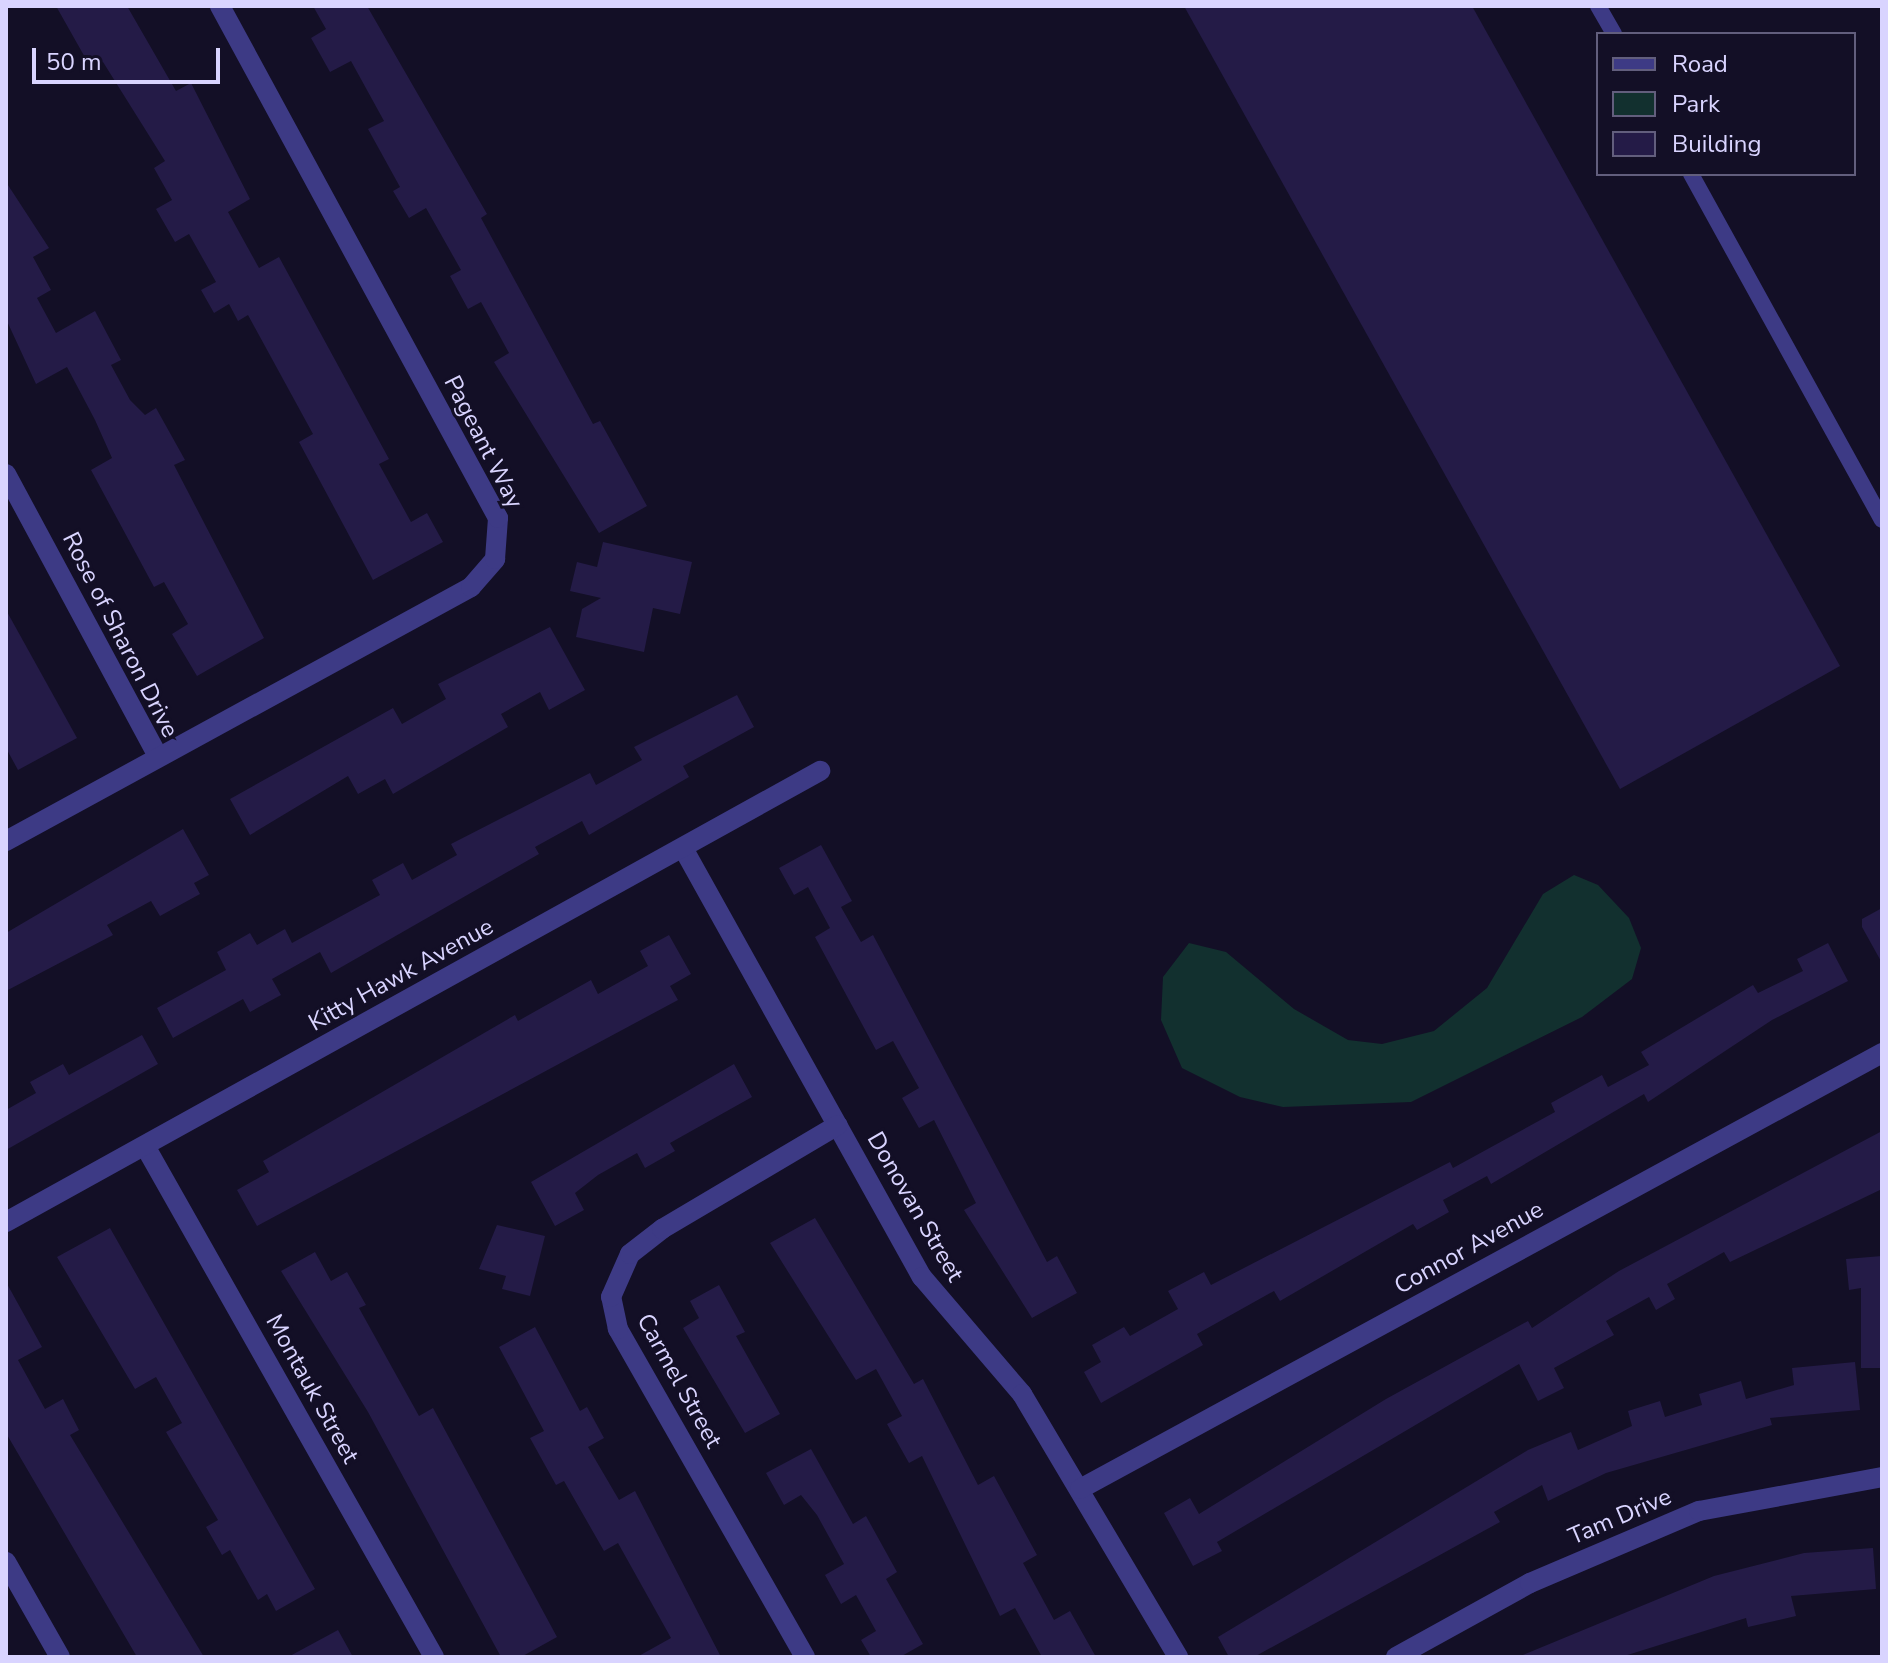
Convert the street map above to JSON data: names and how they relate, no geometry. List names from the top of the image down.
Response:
{
  "streets": {
    "street": [
      "Pageant Way",
      "Rose of Sharon Drive",
      "Kitty Hawk Avenue",
      "Donovan Street",
      "Connor Avenue",
      "Carmel Street",
      "Montauk Street",
      "Tam Drive"
    ]
  },
  "crossings": [
    ["Pageant Way", "Rose of Sharon Drive"],
    ["Kitty Hawk Avenue", "Donovan Street"],
    ["Kitty Hawk Avenue", "Montauk Street"],
    ["Donovan Street", "Connor Avenue"],
    ["Donovan Street", "Carmel Street"]
  ],
  "legend": ["Road", "Park", "Building"],
  "scale_bar": "50 m"
}
